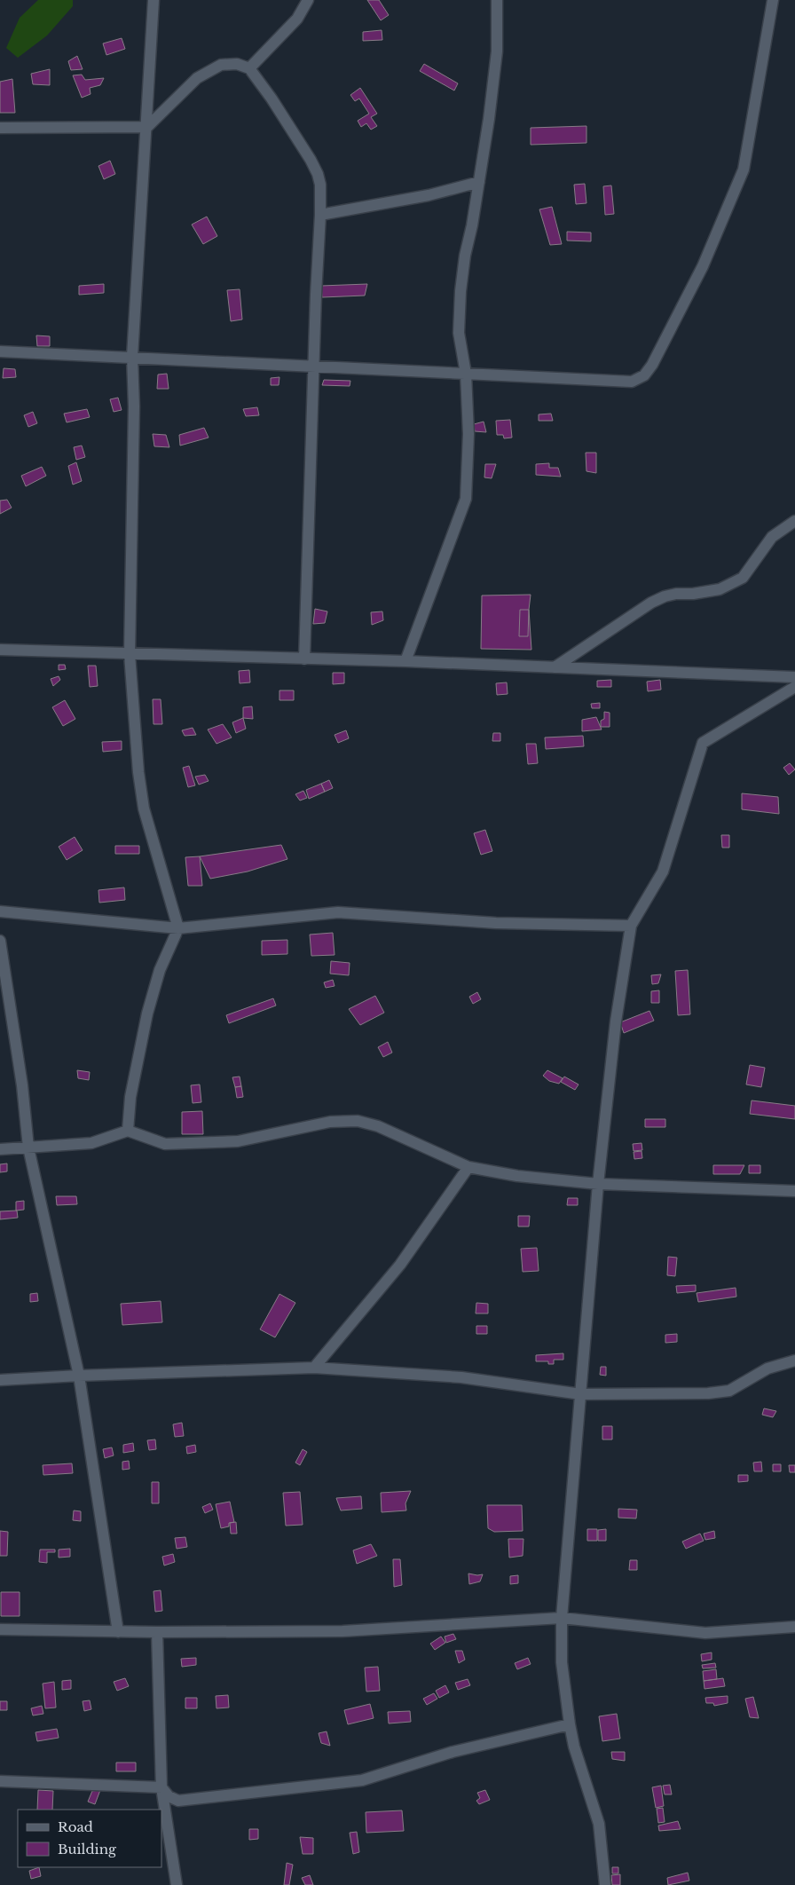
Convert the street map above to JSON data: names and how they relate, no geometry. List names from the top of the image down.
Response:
{
  "legend": ["Road", "Building"]
}
